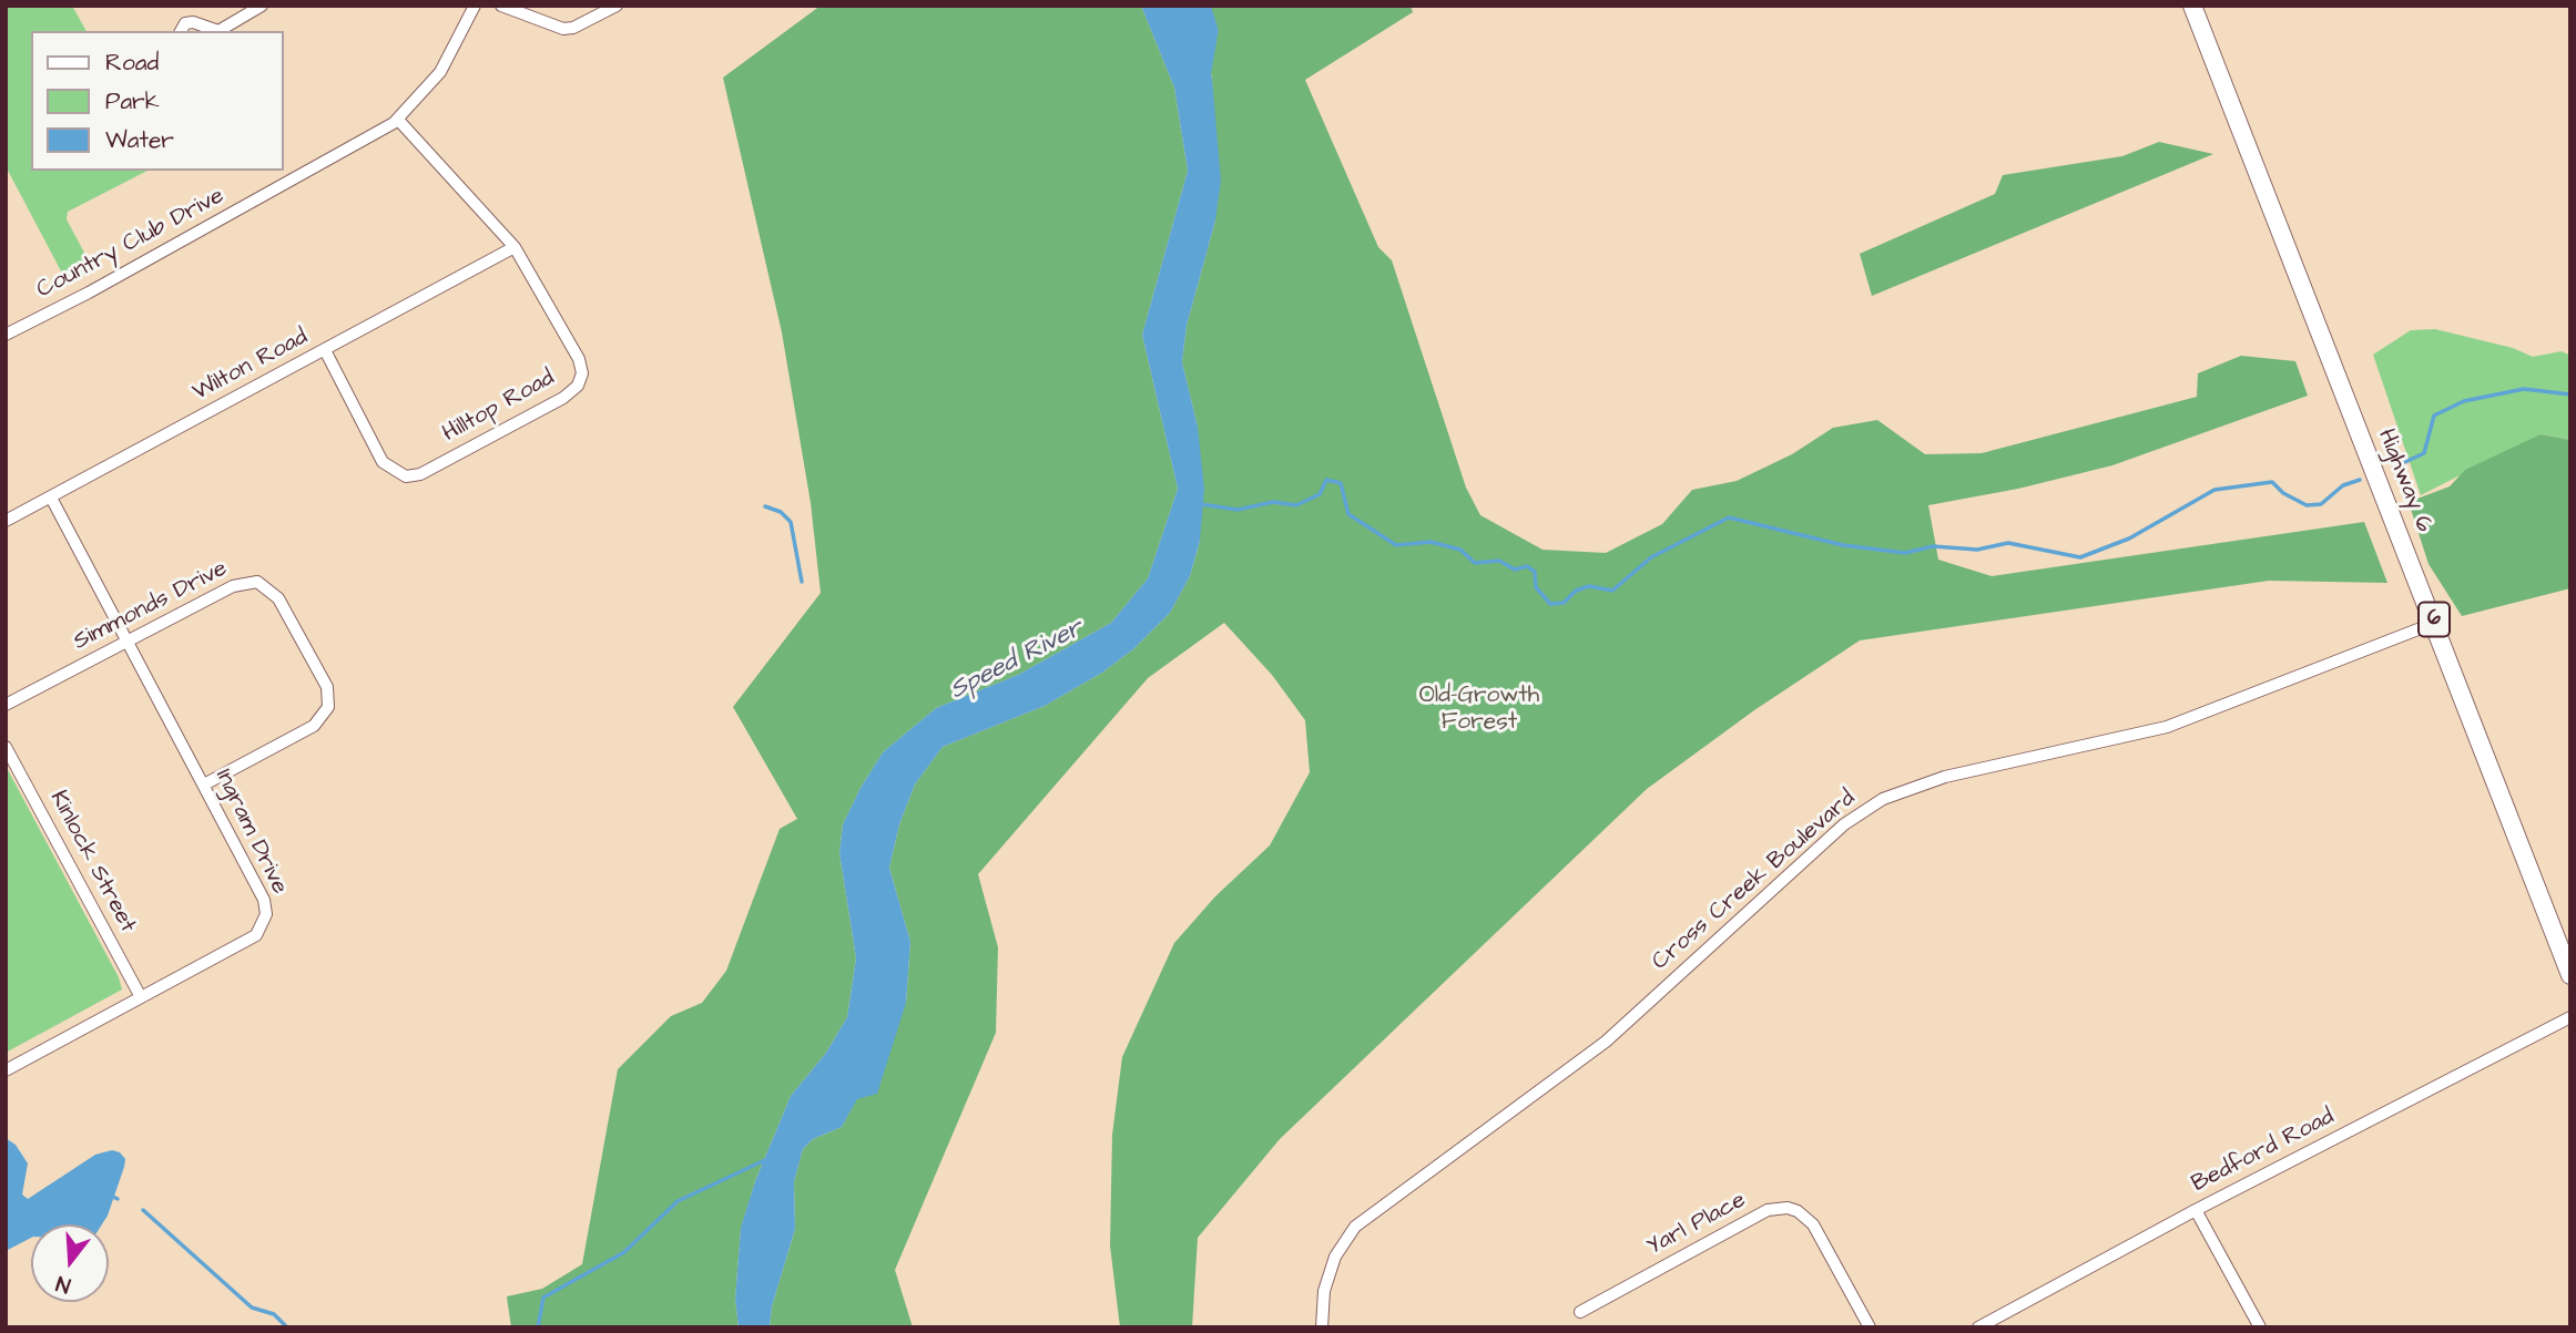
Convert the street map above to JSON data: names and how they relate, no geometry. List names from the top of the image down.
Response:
{
  "streets": {
    "main road": ["Highway 6", "6"],
    "street": [
      "Country Club Drive",
      "Wilton Road",
      "Hilltop Road",
      "Simmonds Drive",
      "Ingram Drive",
      "Kinlock Street",
      "Cross Creek Boulevard",
      "Bedford Road",
      "Yarl Place"
    ]
  },
  "crossings": [
    ["Country Club Drive", "Hilltop Road"],
    ["Wilton Road", "Hilltop Road"],
    ["Wilton Road", "Ingram Drive"],
    ["Highway 6", "Cross Creek Boulevard"],
    ["Simmonds Drive", "Ingram Drive"],
    ["Ingram Drive", "Kinlock Street"]
  ],
  "water": ["Speed River"],
  "parks": ["Old-Growth Forest"],
  "legend": ["Road", "Park", "Water"],
  "north": "bottom"
}
